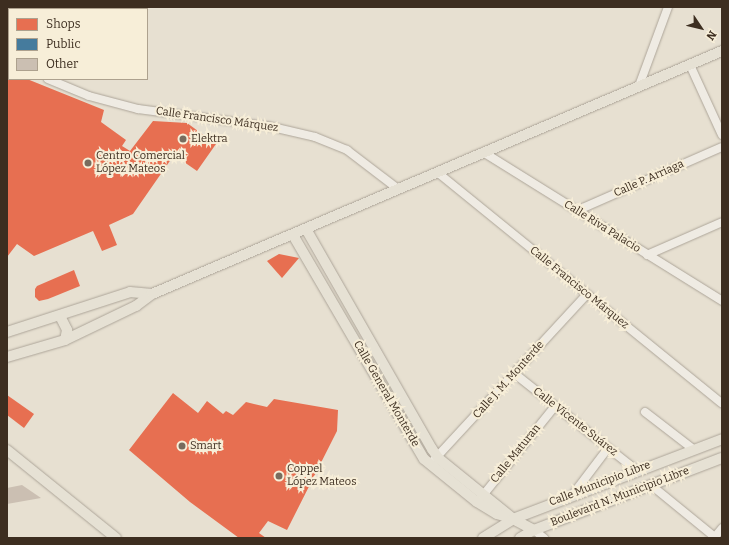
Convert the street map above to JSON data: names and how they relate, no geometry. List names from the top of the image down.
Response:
{
  "streets": {
    "main road": ["Calle General Monterde", "Calle Municipio Libre", "Boulevard N. Municipio Libre"],
    "street": [
      "Calle Francisco Márquez",
      "Calle P. Arriaga",
      "Calle Riva Palacio",
      "Calle J. M. Monterde",
      "Calle Vicente Suárez",
      "Calle Maturan"
    ]
  },
  "crossings": [
    ["Calle Francisco Márquez", "Calle J. M. Monterde"],
    ["Calle P. Arriaga", "Calle Riva Palacio"],
    ["Calle J. M. Monterde", "Calle General Monterde"],
    ["Calle J. M. Monterde", "Calle Vicente Suárez"],
    ["Calle General Monterde", "Calle Maturan"],
    ["Calle General Monterde", "Calle Municipio Libre"],
    ["Calle General Monterde", "Boulevard N. Municipio Libre"],
    ["Calle Vicente Suárez", "Calle Maturan"],
    ["Calle Vicente Suárez", "Calle Municipio Libre"]
  ],
  "places": [
    "Elektra",
    "Centro Comercial López Mateos",
    "Smart",
    "Coppel López Mateos"
  ],
  "legend": ["Shops", "Public", "Other"],
  "north": "bottom right"
}
